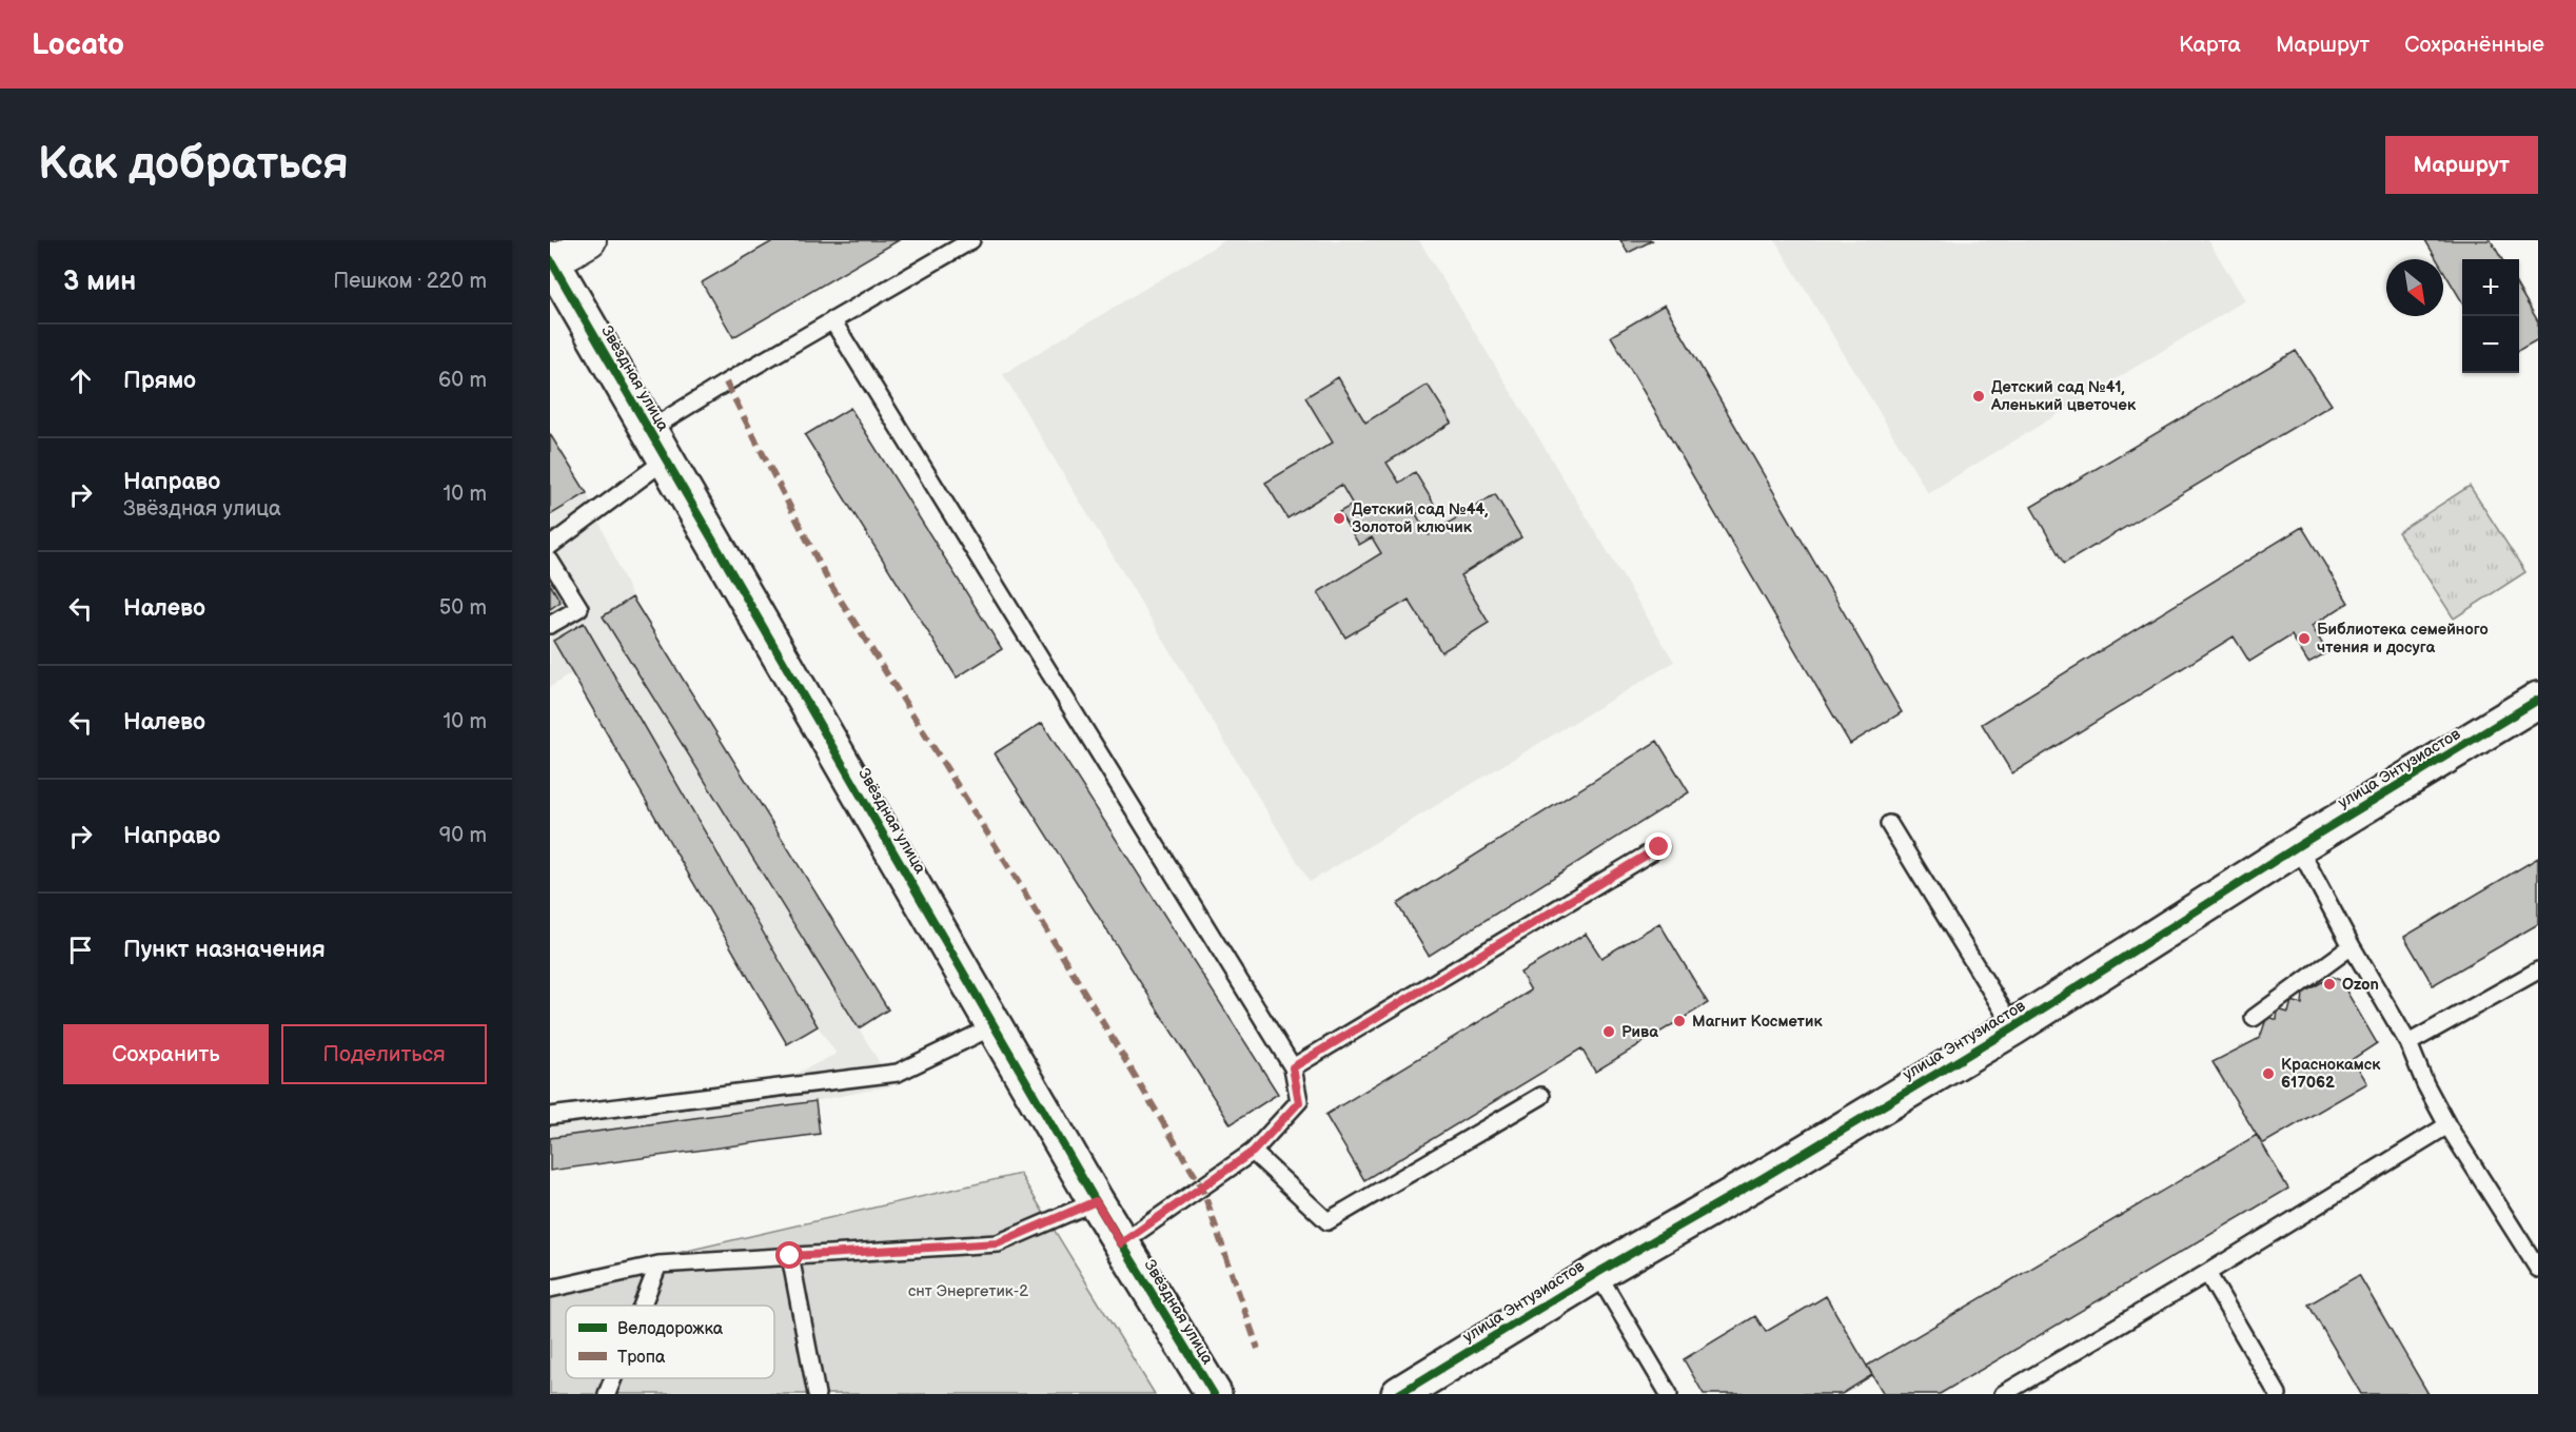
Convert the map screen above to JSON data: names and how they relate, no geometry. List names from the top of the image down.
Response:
{
  "streets": {
    "street": ["Звёздная улица", "улица Энтузиастов"]
  },
  "parks": ["снт Энергетик-2"],
  "places": [
    "Детский сад №41, Аленький цветочек",
    "Детский сад №44, Золотой ключик",
    "Библиотека семейного чтения и досуга",
    "Ozon",
    "Магнит Косметик",
    "Рива",
    "Краснокамск 617062"
  ],
  "legend": ["Велодорожка", "Тропа"],
  "north": "bottom right",
  "page": {
    "header": "Locato",
    "nav": ["Карта", "Маршрут", "Сохранённые"],
    "buttons": [
      "Маршрут",
      ["Сохранить", "Поделиться"]
    ],
    "title": "Как добраться",
    "heading": ["3 мин", "Пешком · 220 m"],
    "map_buttons": ["+", "−"],
    "list": [
      ["Прямо", "60 m"],
      ["Направо", "Звёздная улица", "10 m"],
      ["Налево", "50 m"],
      ["Налево", "10 m"],
      ["Направо", "90 m"],
      "Пункт назначения"
    ]
  }
}
